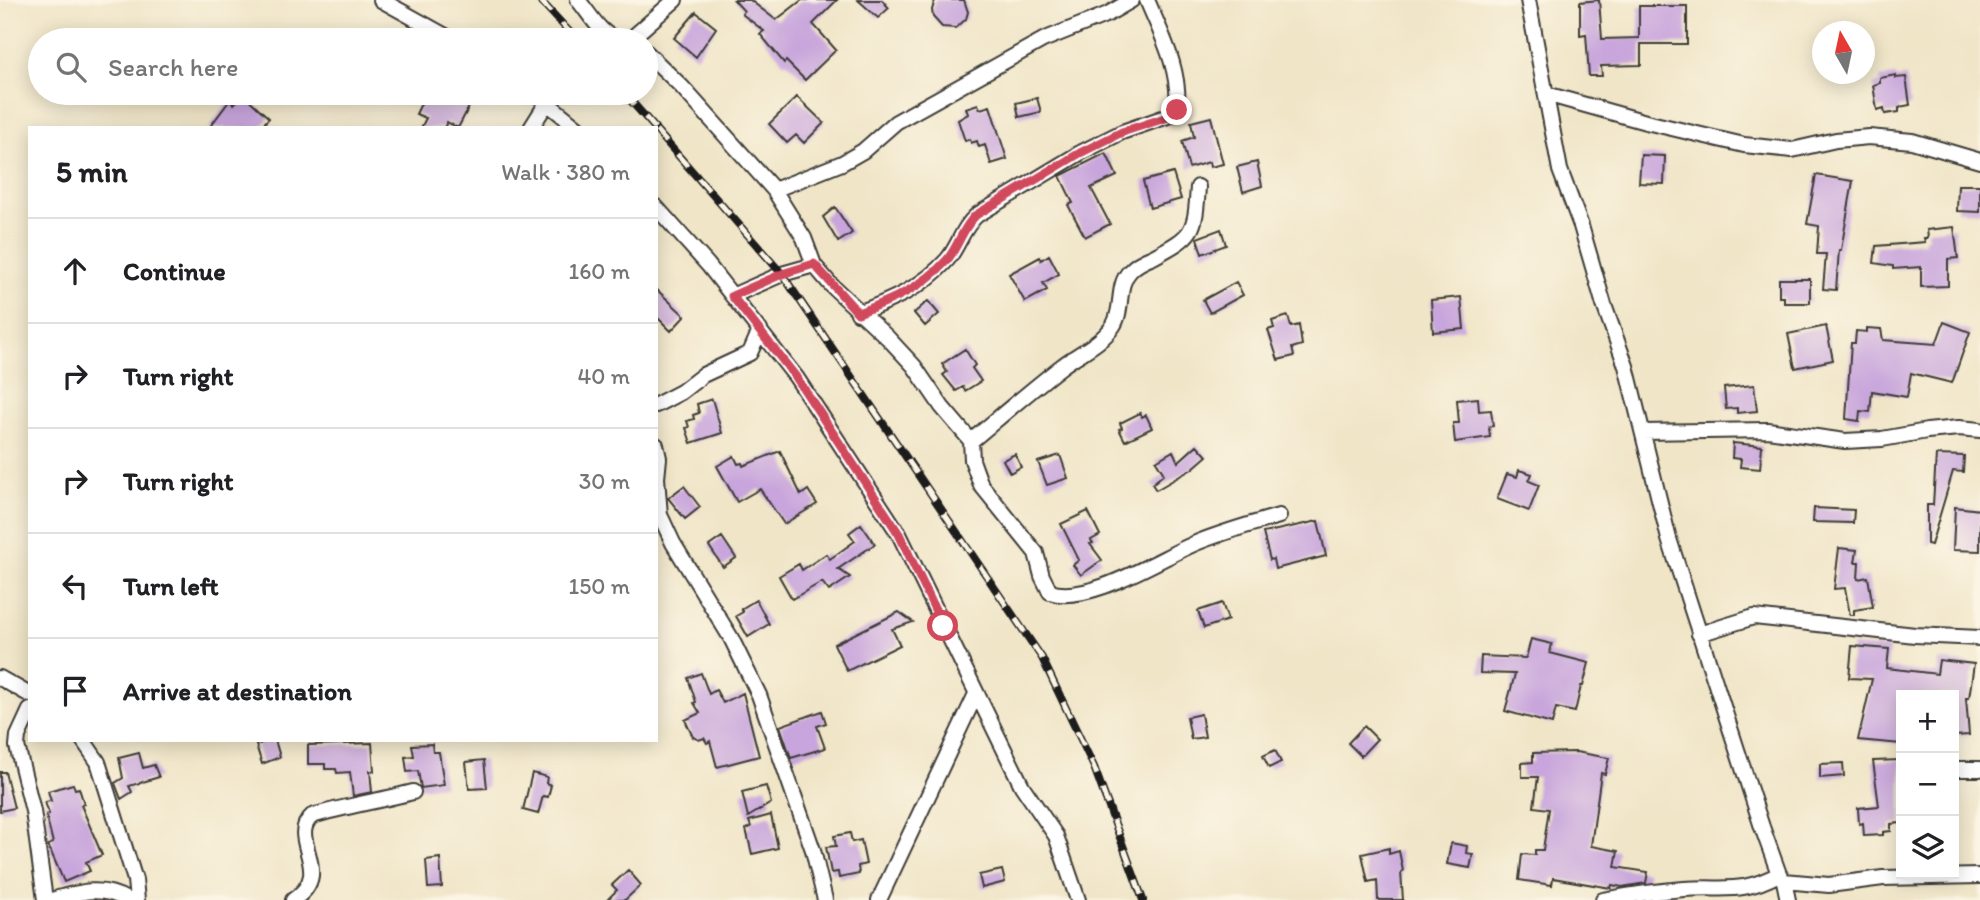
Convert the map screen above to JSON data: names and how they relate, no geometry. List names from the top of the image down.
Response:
{
  "north": "top",
  "page": {
    "search": "Search here",
    "heading": ["5 min", "Walk · 380 m"],
    "list": [
      ["Continue", "160 m"],
      ["Turn right", "40 m"],
      ["Turn right", "30 m"],
      ["Turn left", "150 m"],
      "Arrive at destination"
    ],
    "map_buttons": ["+", "−"]
  }
}
